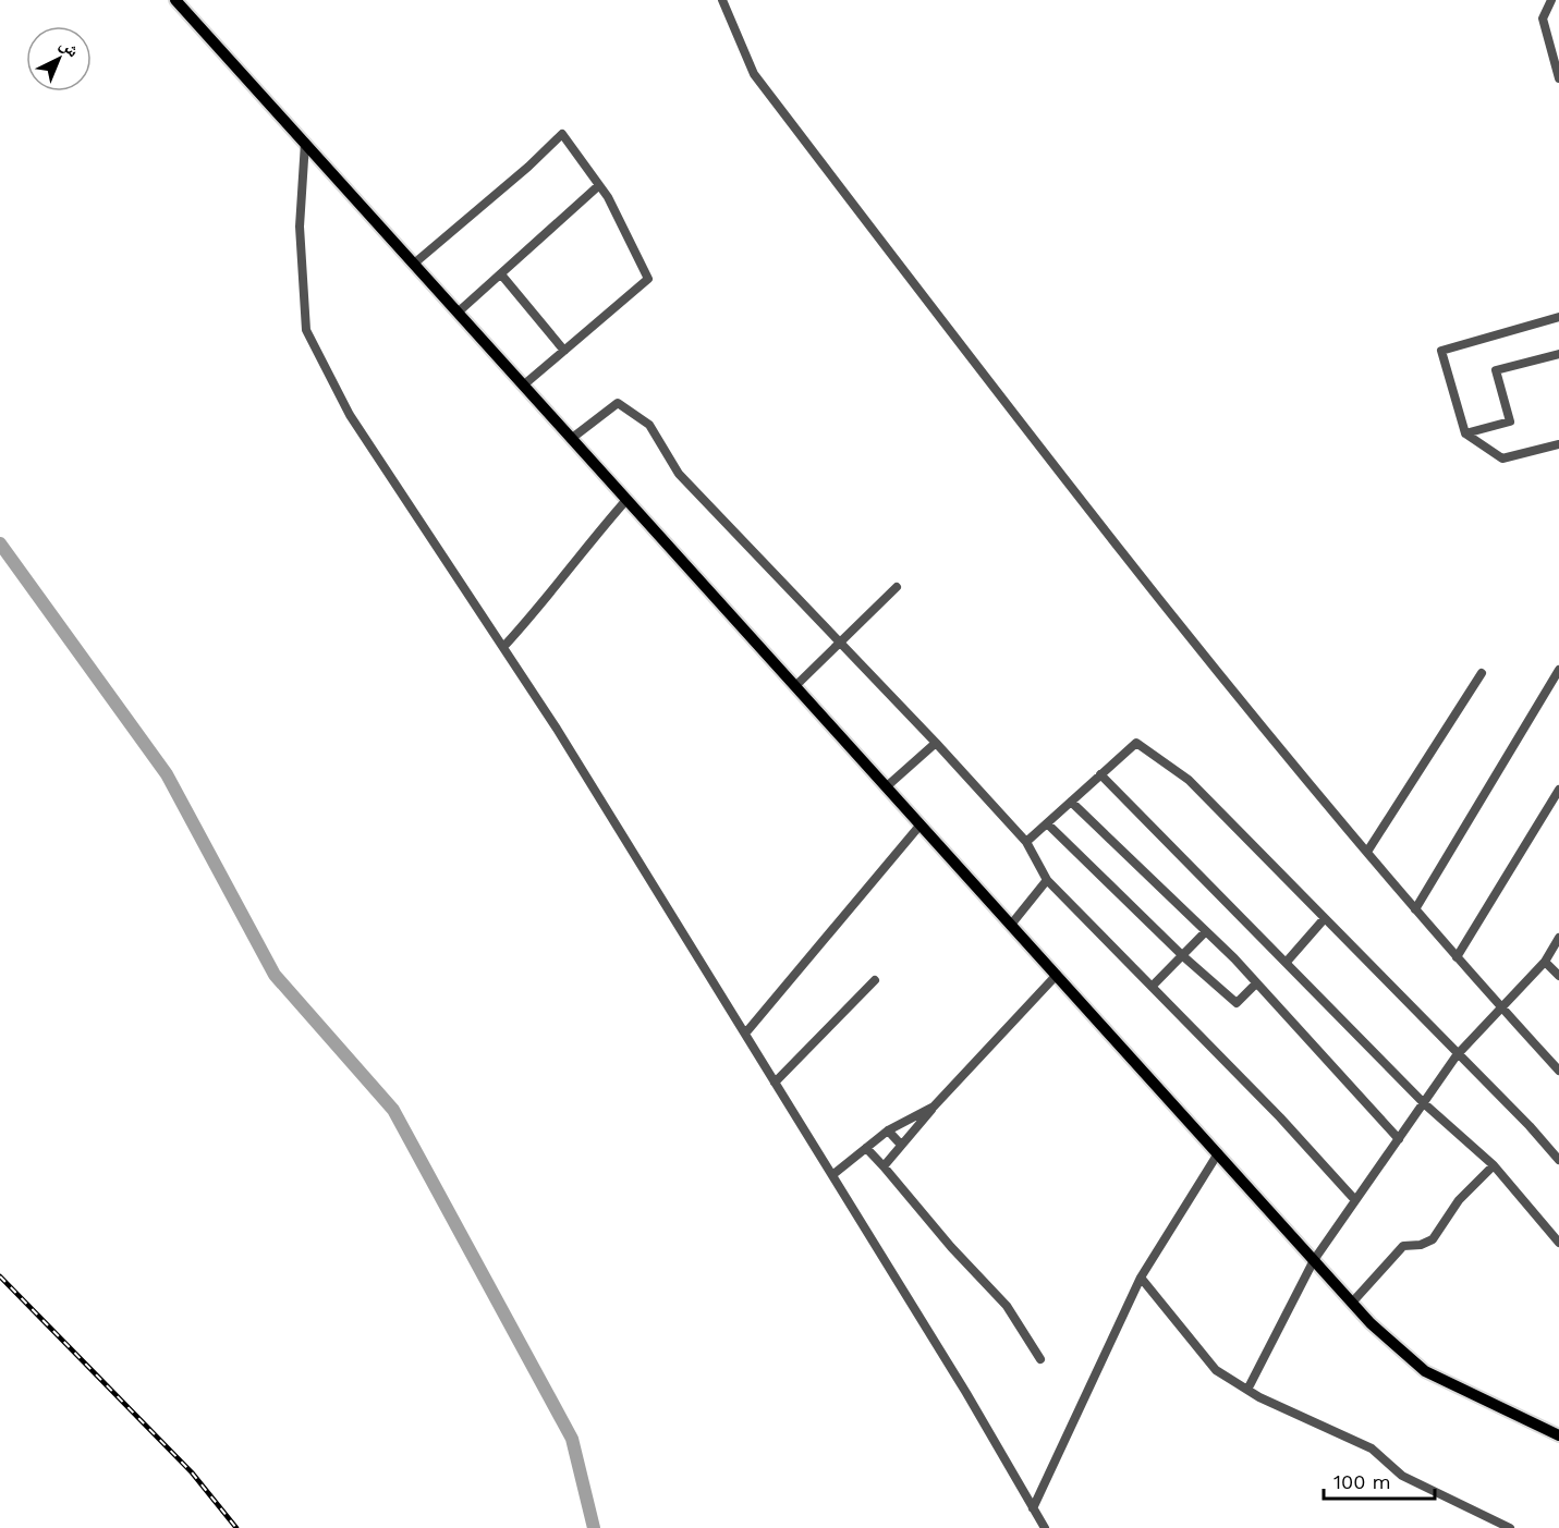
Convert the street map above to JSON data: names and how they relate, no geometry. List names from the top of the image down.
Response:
{
  "scale_bar": "100 m",
  "north": "top right"
}
